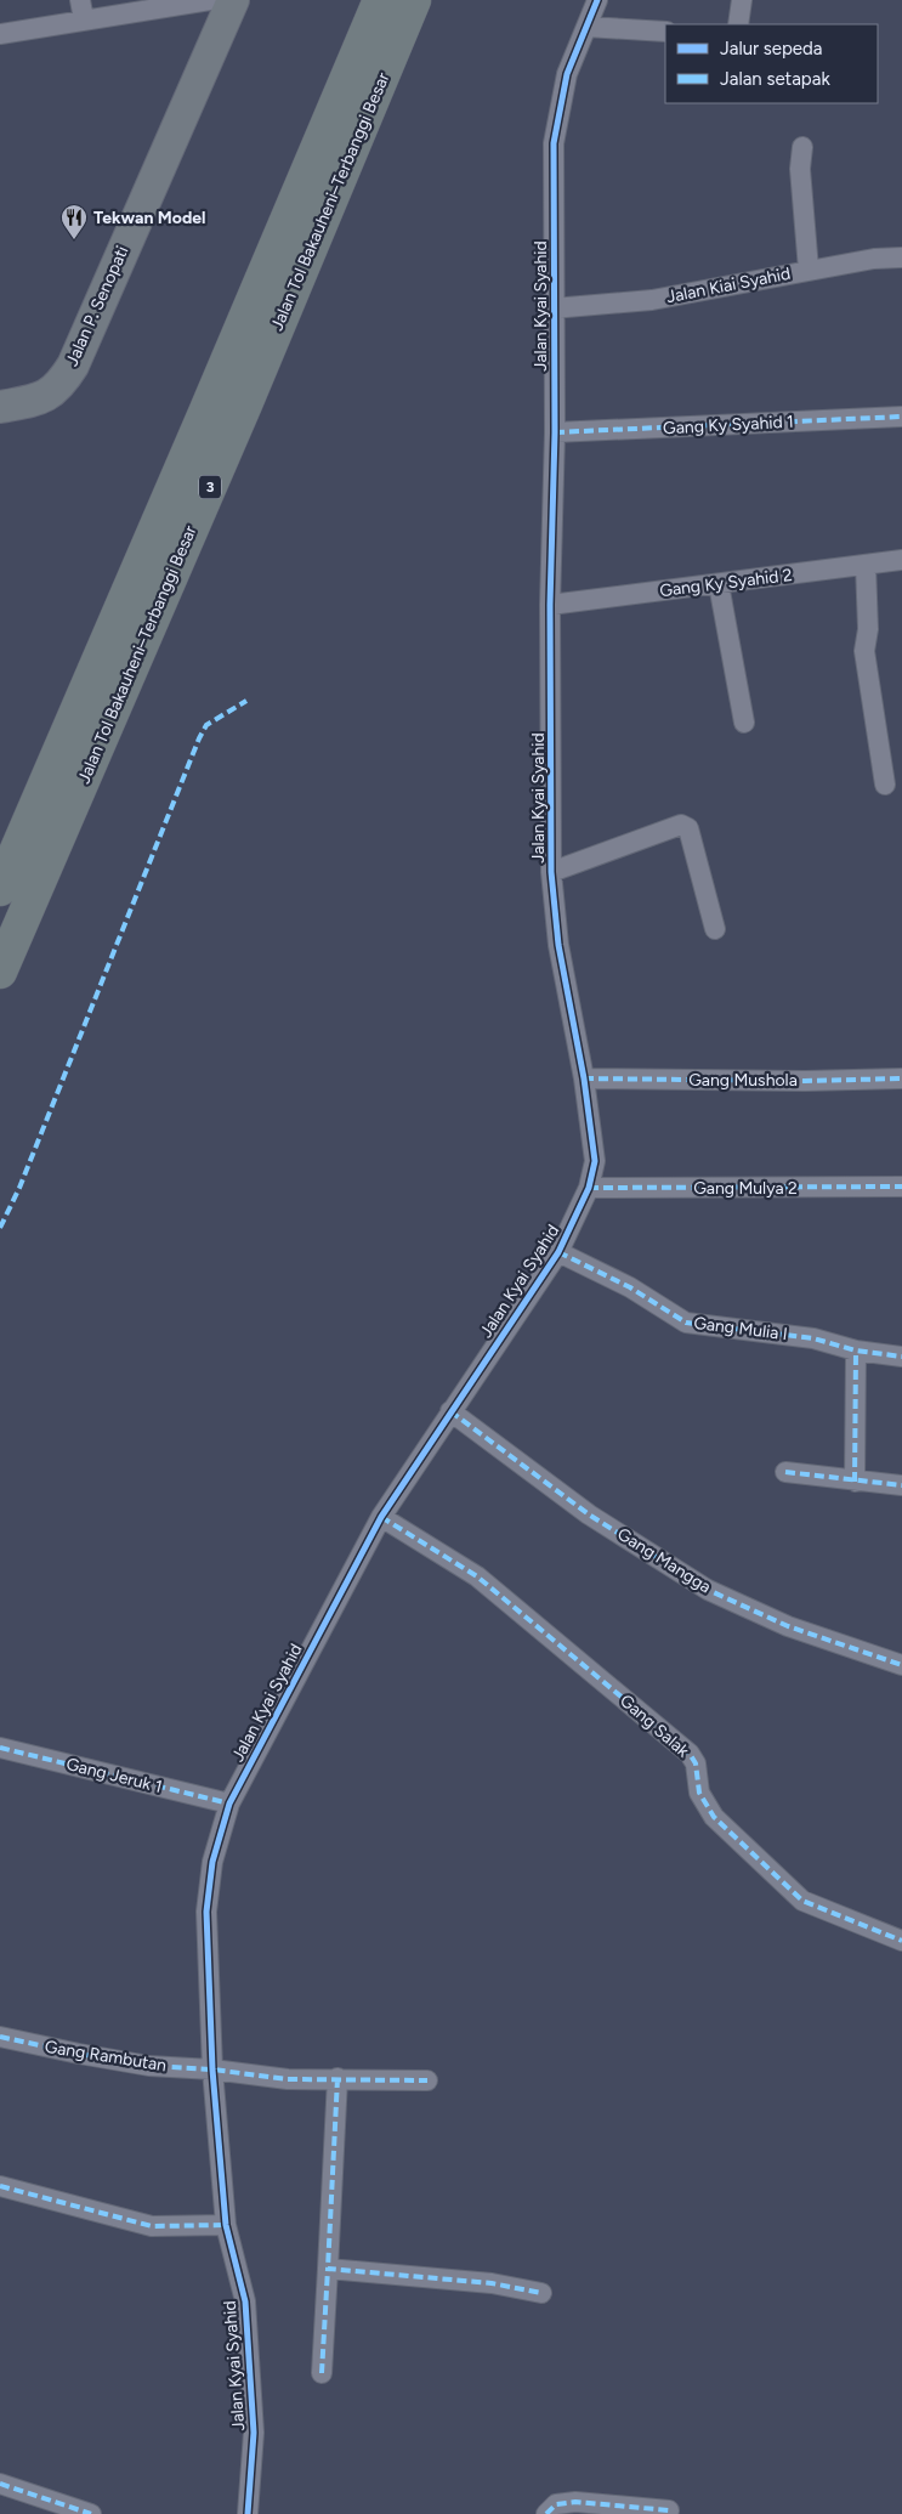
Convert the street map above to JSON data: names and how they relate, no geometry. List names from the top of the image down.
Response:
{
  "streets": {
    "highway": ["Jalan Tol Bakauheni–Terbanggi Besar", "3"],
    "main road": ["Jalan P. Senopati"],
    "street": [
      "Jalan Kiai Syahid",
      "Jalan Kyai Syahid",
      "Gang Ky Syahid 1",
      "Gang Ky Syahid 2",
      "Gang Mushola",
      "Gang Mulya 2",
      "Gang Mulia I",
      "Gang Mangga",
      "Gang Salak",
      "Gang Jeruk 1",
      "Gang Rambutan"
    ]
  },
  "crossings": [
    ["Jalan Kiai Syahid", "Jalan Kyai Syahid"],
    ["Jalan Kyai Syahid", "Gang Ky Syahid 1"],
    ["Jalan Kyai Syahid", "Gang Ky Syahid 2"],
    ["Jalan Kyai Syahid", "Gang Mushola"],
    ["Jalan Kyai Syahid", "Gang Mulya 2"],
    ["Jalan Kyai Syahid", "Gang Mulia I"],
    ["Jalan Kyai Syahid", "Gang Mangga"],
    ["Jalan Kyai Syahid", "Gang Salak"],
    ["Jalan Kyai Syahid", "Gang Jeruk 1"],
    ["Jalan Kyai Syahid", "Gang Rambutan"]
  ],
  "places": {
    "restaurant": ["Tekwan Model"]
  },
  "legend": ["Jalur sepeda", "Jalan setapak"]
}
